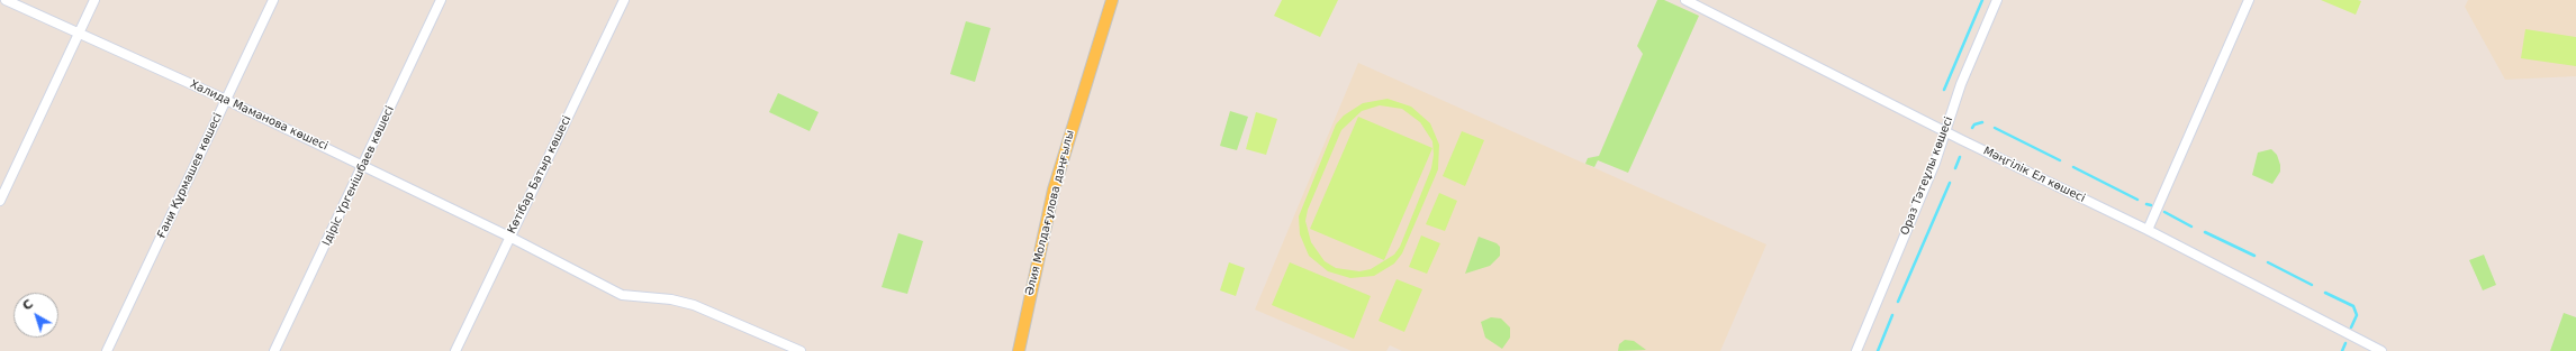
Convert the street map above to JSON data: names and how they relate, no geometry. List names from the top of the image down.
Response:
{
  "streets": {
    "main road": ["Әлия Молдағұлова даңғылы"],
    "street": [
      "Халида Маманова көшесі",
      "Көтібар Батыр көшесі",
      "Мәңгілік Ел көшесі",
      "Ғани Құрмашев көшесі",
      "Ідіріс Үргенішбаев көшесі",
      "Ораз Тәтеұлы көшесі"
    ]
  },
  "crossings": [
    ["Халида Маманова көшесі", "Көтібар Батыр көшесі"],
    ["Халида Маманова көшесі", "Ғани Құрмашев көшесі"],
    ["Халида Маманова көшесі", "Ідіріс Үргенішбаев көшесі"],
    ["Мәңгілік Ел көшесі", "Ораз Тәтеұлы көшесі"]
  ],
  "north": "top left"
}
